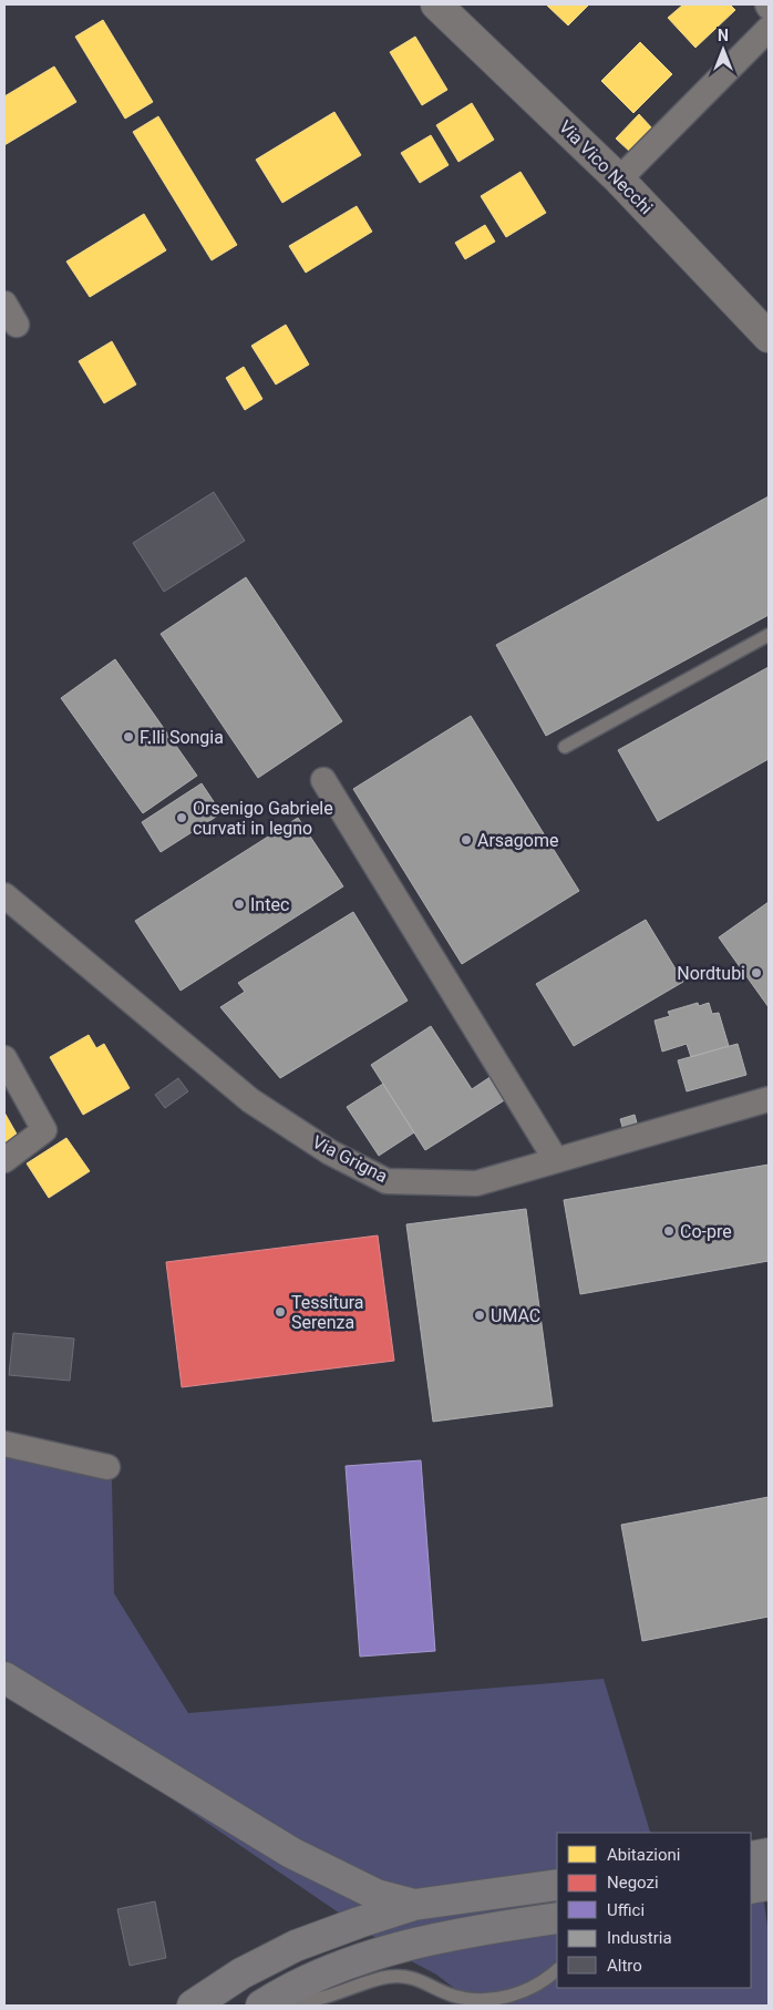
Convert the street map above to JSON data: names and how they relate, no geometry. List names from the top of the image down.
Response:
{
  "streets": {
    "street": ["Via Vico Necchi", "Via Grigna"]
  },
  "places": [
    "F.lli Songia",
    "Orsenigo Gabriele curvati in legno",
    "Arsagome",
    "Intec",
    "Nordtubi",
    "Co-pre",
    "Tessitura Serenza",
    "UMAC"
  ],
  "legend": [
    "Abitazioni",
    "Negozi",
    "Uffici",
    "Industria",
    "Altro"
  ],
  "north": "top"
}
